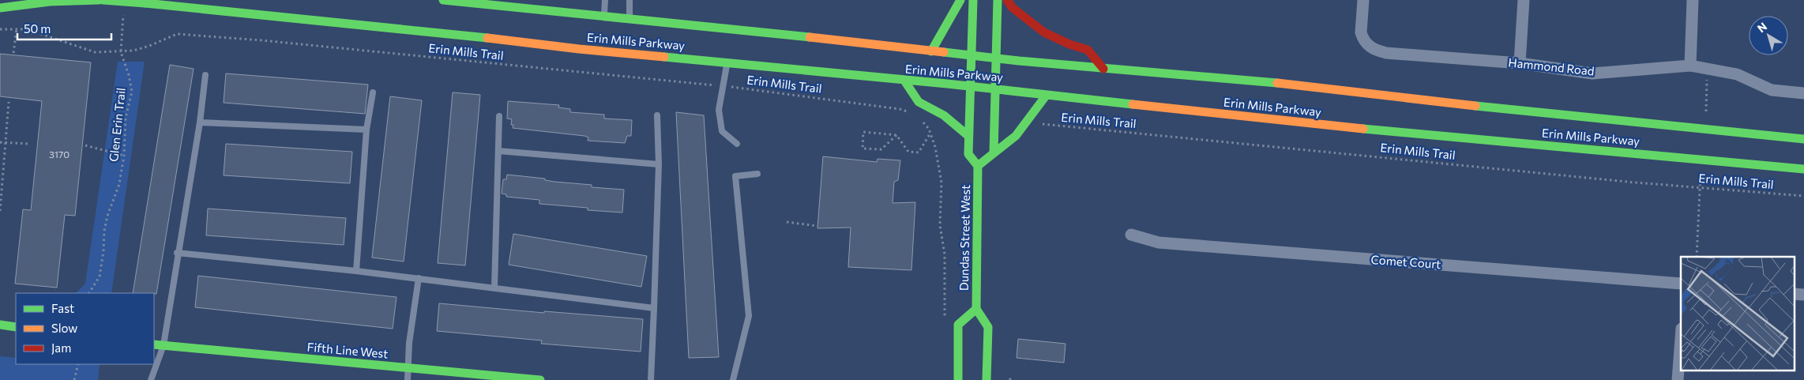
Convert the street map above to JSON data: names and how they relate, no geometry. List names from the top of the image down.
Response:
{
  "streets": {
    "main road": ["Erin Mills Parkway", "Dundas Street West", "Fifth Line West"],
    "street": ["Hammond Road", "Comet Court"],
    "path": ["Erin Mills Trail", "Glen Erin Trail"]
  },
  "crossings": [
    ["Erin Mills Trail", "Glen Erin Trail"]
  ],
  "house_numbers": ["3170"],
  "legend": ["Fast", "Slow", "Jam"],
  "scale_bar": "50 m",
  "north": "top left"
}
